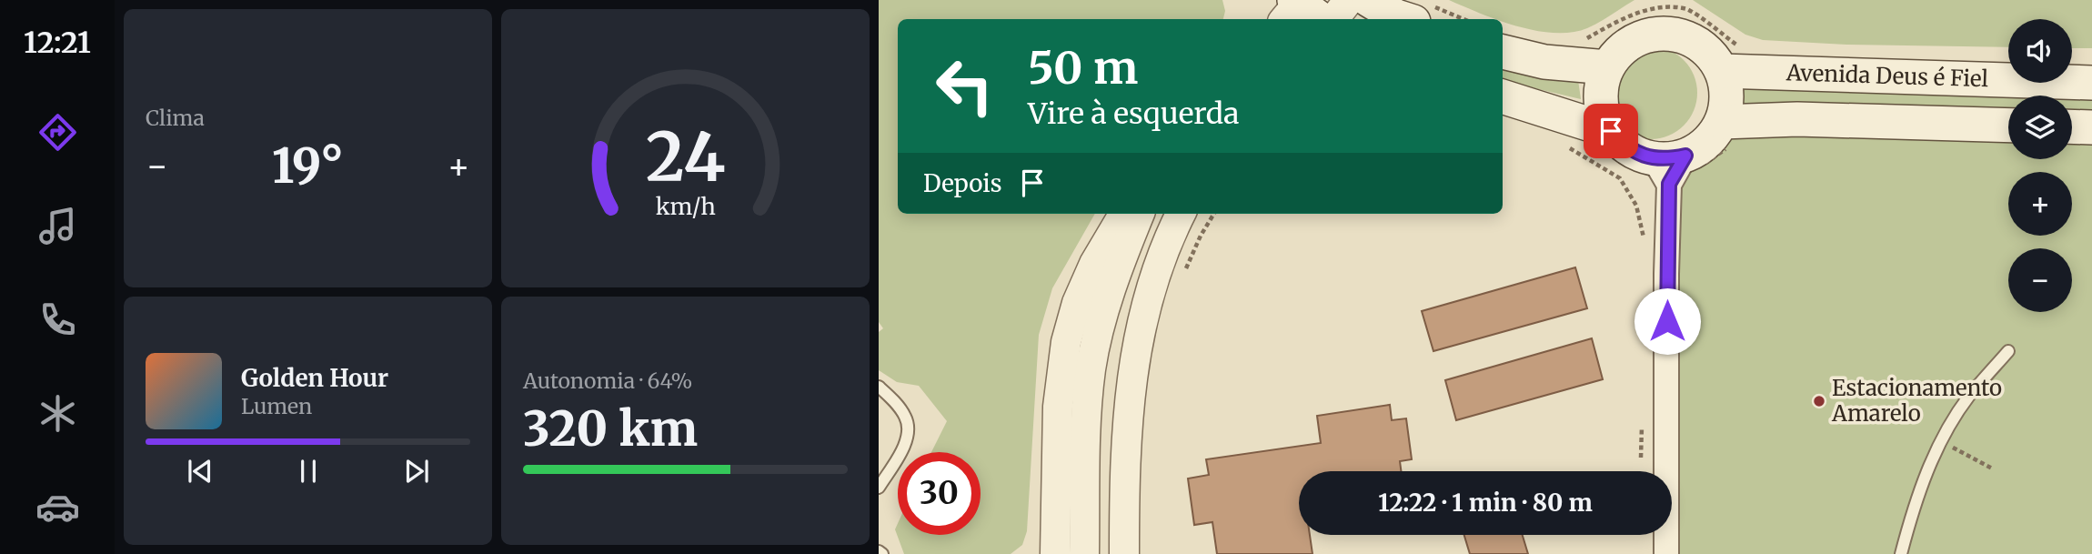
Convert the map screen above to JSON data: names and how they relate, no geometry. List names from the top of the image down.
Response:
{
  "streets": {
    "main road": ["Avenida Deus é Fiel"]
  },
  "places": ["Estacionamento Amarelo"],
  "page": {
    "tabs": "12:21",
    "tile": [
      "Clima",
      ["Autonomia · 64%", "320 km"]
    ],
    "map_buttons": ["+", "−"],
    "turn": ["50 m", "Vire à esquerda"],
    "heat": ["−", "19°", "+"],
    "then": "Depois",
    "song": ["Golden Hour", "Lumen"],
    "limit": "30",
    "trip": "12:22 · 1 min · 80 m",
    "gauge": ["24", "km/h"]
  }
}
